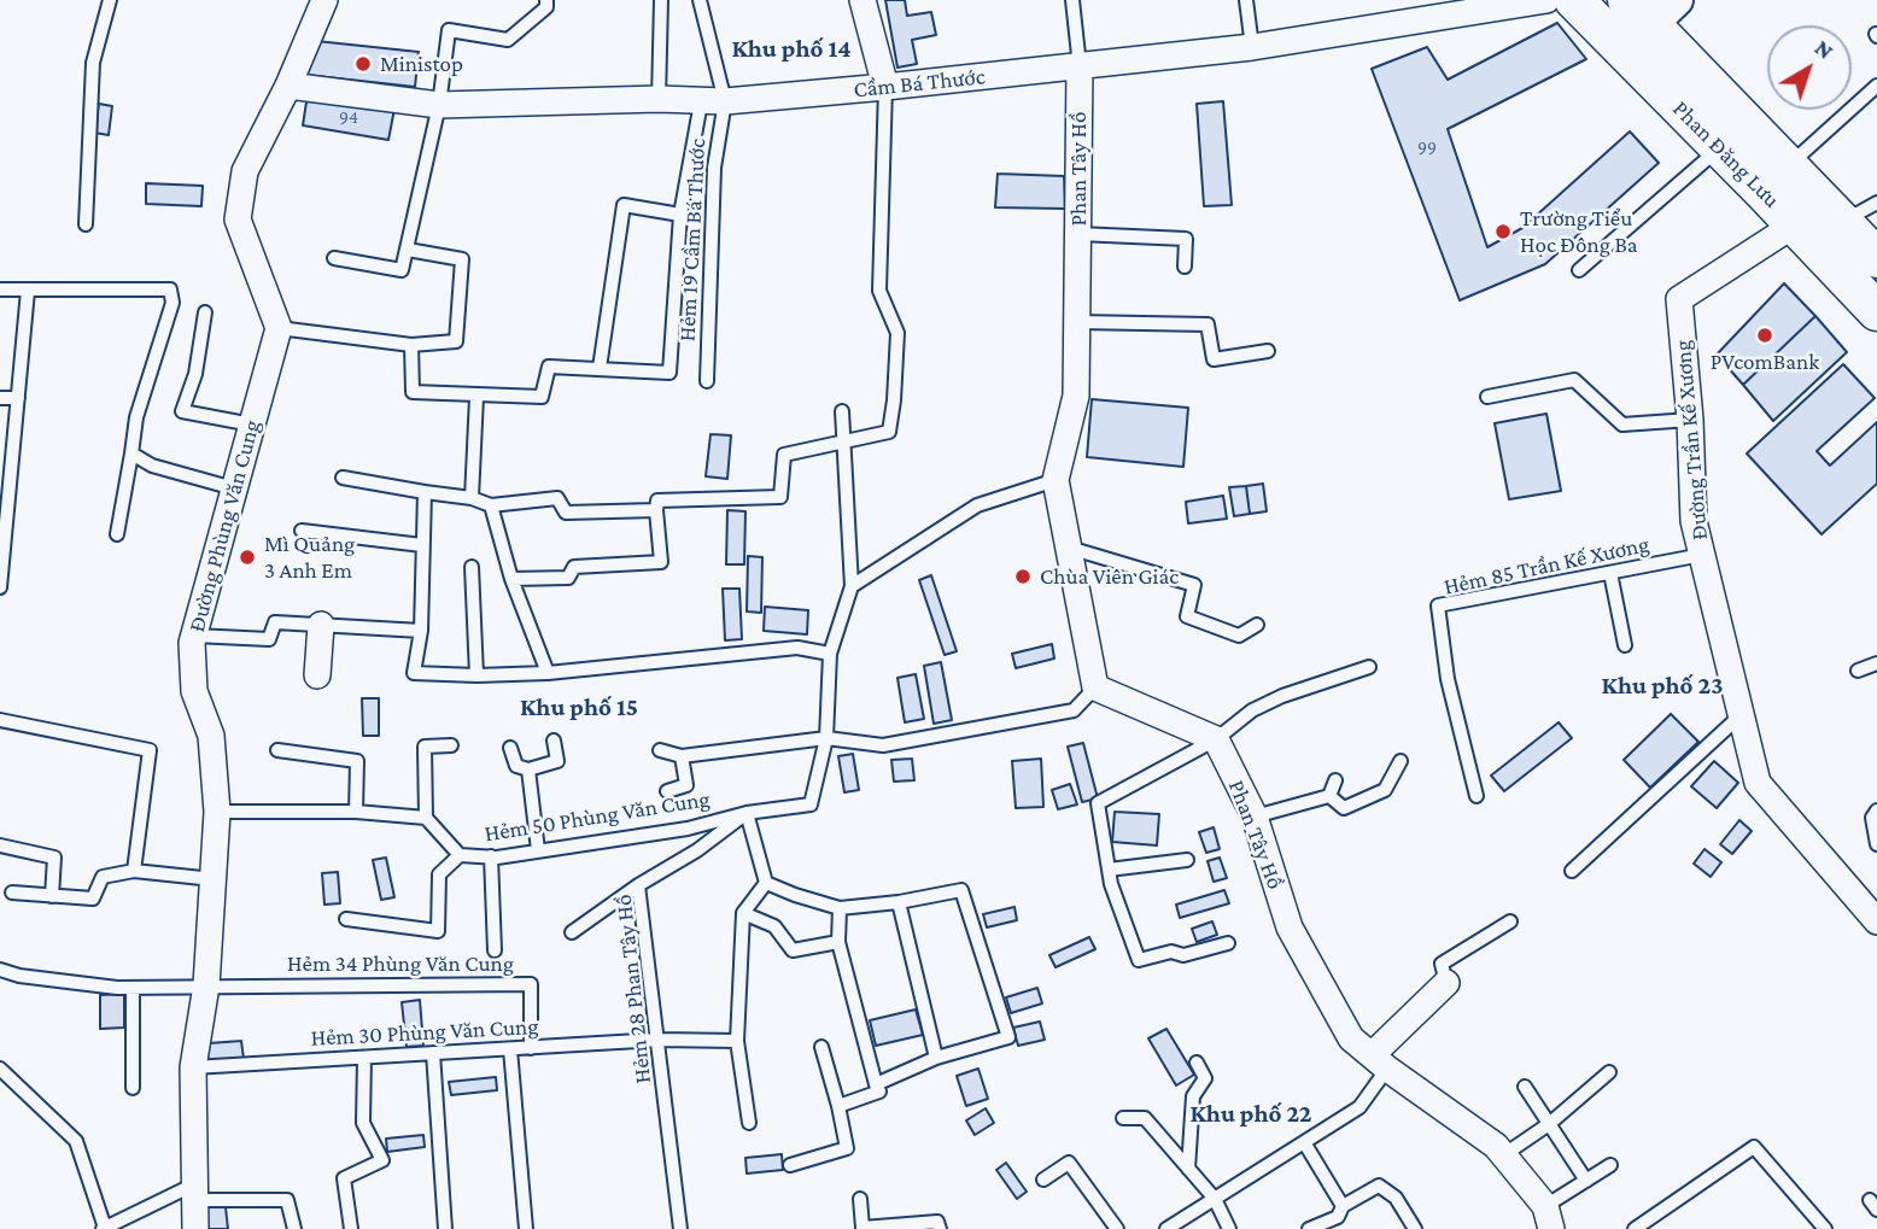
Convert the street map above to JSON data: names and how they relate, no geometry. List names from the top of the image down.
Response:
{
  "streets": {
    "main road": ["Phan Đăng Lưu"],
    "street": [
      "Cầm Bá Thước",
      "Phan Tây Hồ",
      "Đường Trần Kế Xương",
      "Đường Phùng Văn Cung"
    ],
    "lane": [
      "Hẻm 19 Cầm Bá Thước",
      "Hẻm 85 Trần Kế Xương",
      "Hẻm 50 Phùng Văn Cung",
      "Hẻm 34 Phùng Văn Cung",
      "Hẻm 28 Phan Tây Hồ",
      "Hẻm 30 Phùng Văn Cung"
    ]
  },
  "crossings": [
    ["Cầm Bá Thước", "Phan Tây Hồ"],
    ["Cầm Bá Thước", "Hẻm 19 Cầm Bá Thước"],
    ["Phan Đăng Lưu", "Đường Trần Kế Xương"],
    ["Đường Trần Kế Xương", "Hẻm 85 Trần Kế Xương"],
    ["Đường Phùng Văn Cung", "Hẻm 34 Phùng Văn Cung"],
    ["Đường Phùng Văn Cung", "Hẻm 30 Phùng Văn Cung"],
    ["Hẻm 50 Phùng Văn Cung", "Hẻm 28 Phan Tây Hồ"],
    ["Hẻm 34 Phùng Văn Cung", "Hẻm 30 Phùng Văn Cung"],
    ["Hẻm 28 Phan Tây Hồ", "Hẻm 30 Phùng Văn Cung"]
  ],
  "districts": [
    "Khu phố 14",
    "Khu phố 23",
    "Khu phố 15",
    "Khu phố 22"
  ],
  "places": [
    "Ministop",
    "Trường Tiểu Học Đông Ba",
    "PVcomBank",
    "Mì Quảng 3 Anh Em",
    "Chùa Viên Giác"
  ],
  "house_numbers": ["94", "99"],
  "north": "top right"
}
